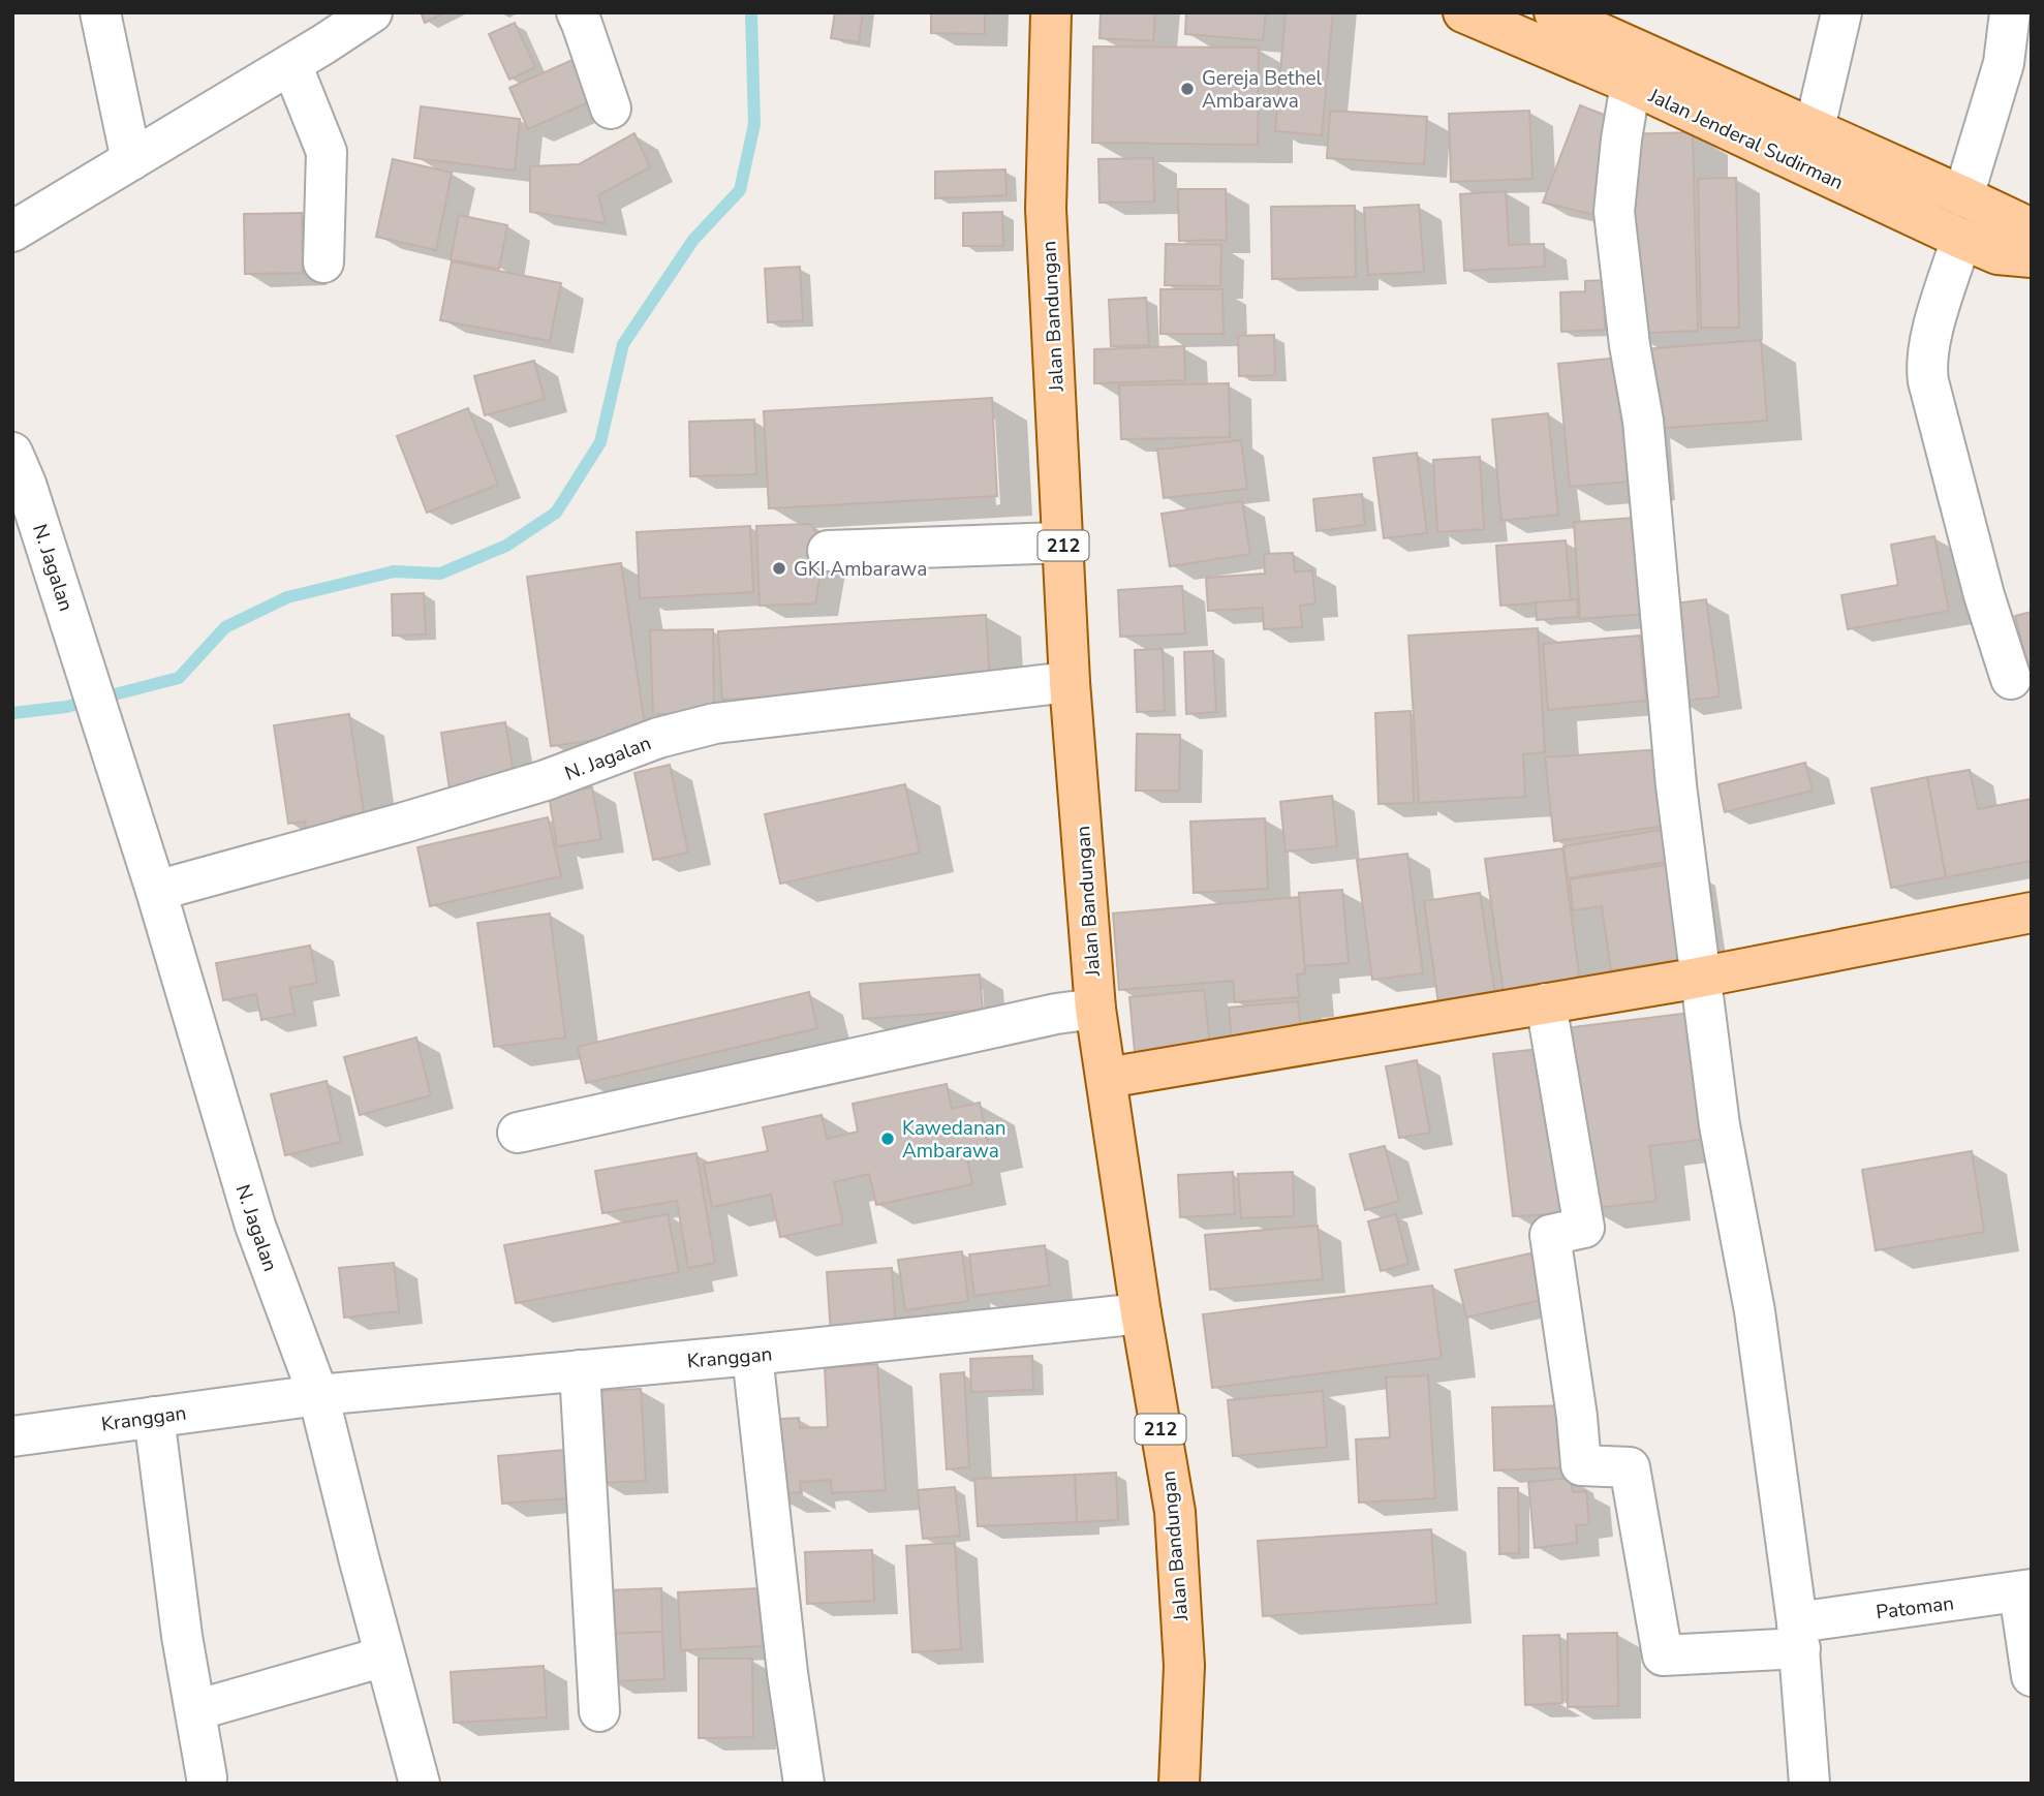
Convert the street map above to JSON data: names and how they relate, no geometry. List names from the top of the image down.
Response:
{
  "streets": {
    "main road": ["Jalan Jenderal Sudirman", "Jalan Bandungan", "212"],
    "street": ["N. Jagalan", "Kranggan", "Patoman"]
  },
  "crossings": [
    ["Jalan Bandungan", "N. Jagalan"],
    ["Jalan Bandungan", "Kranggan"],
    ["N. Jagalan", "Kranggan"]
  ],
  "places": ["Gereja Bethel Ambarawa", "GKI Ambarawa", "Kawedanan Ambarawa"]
}
